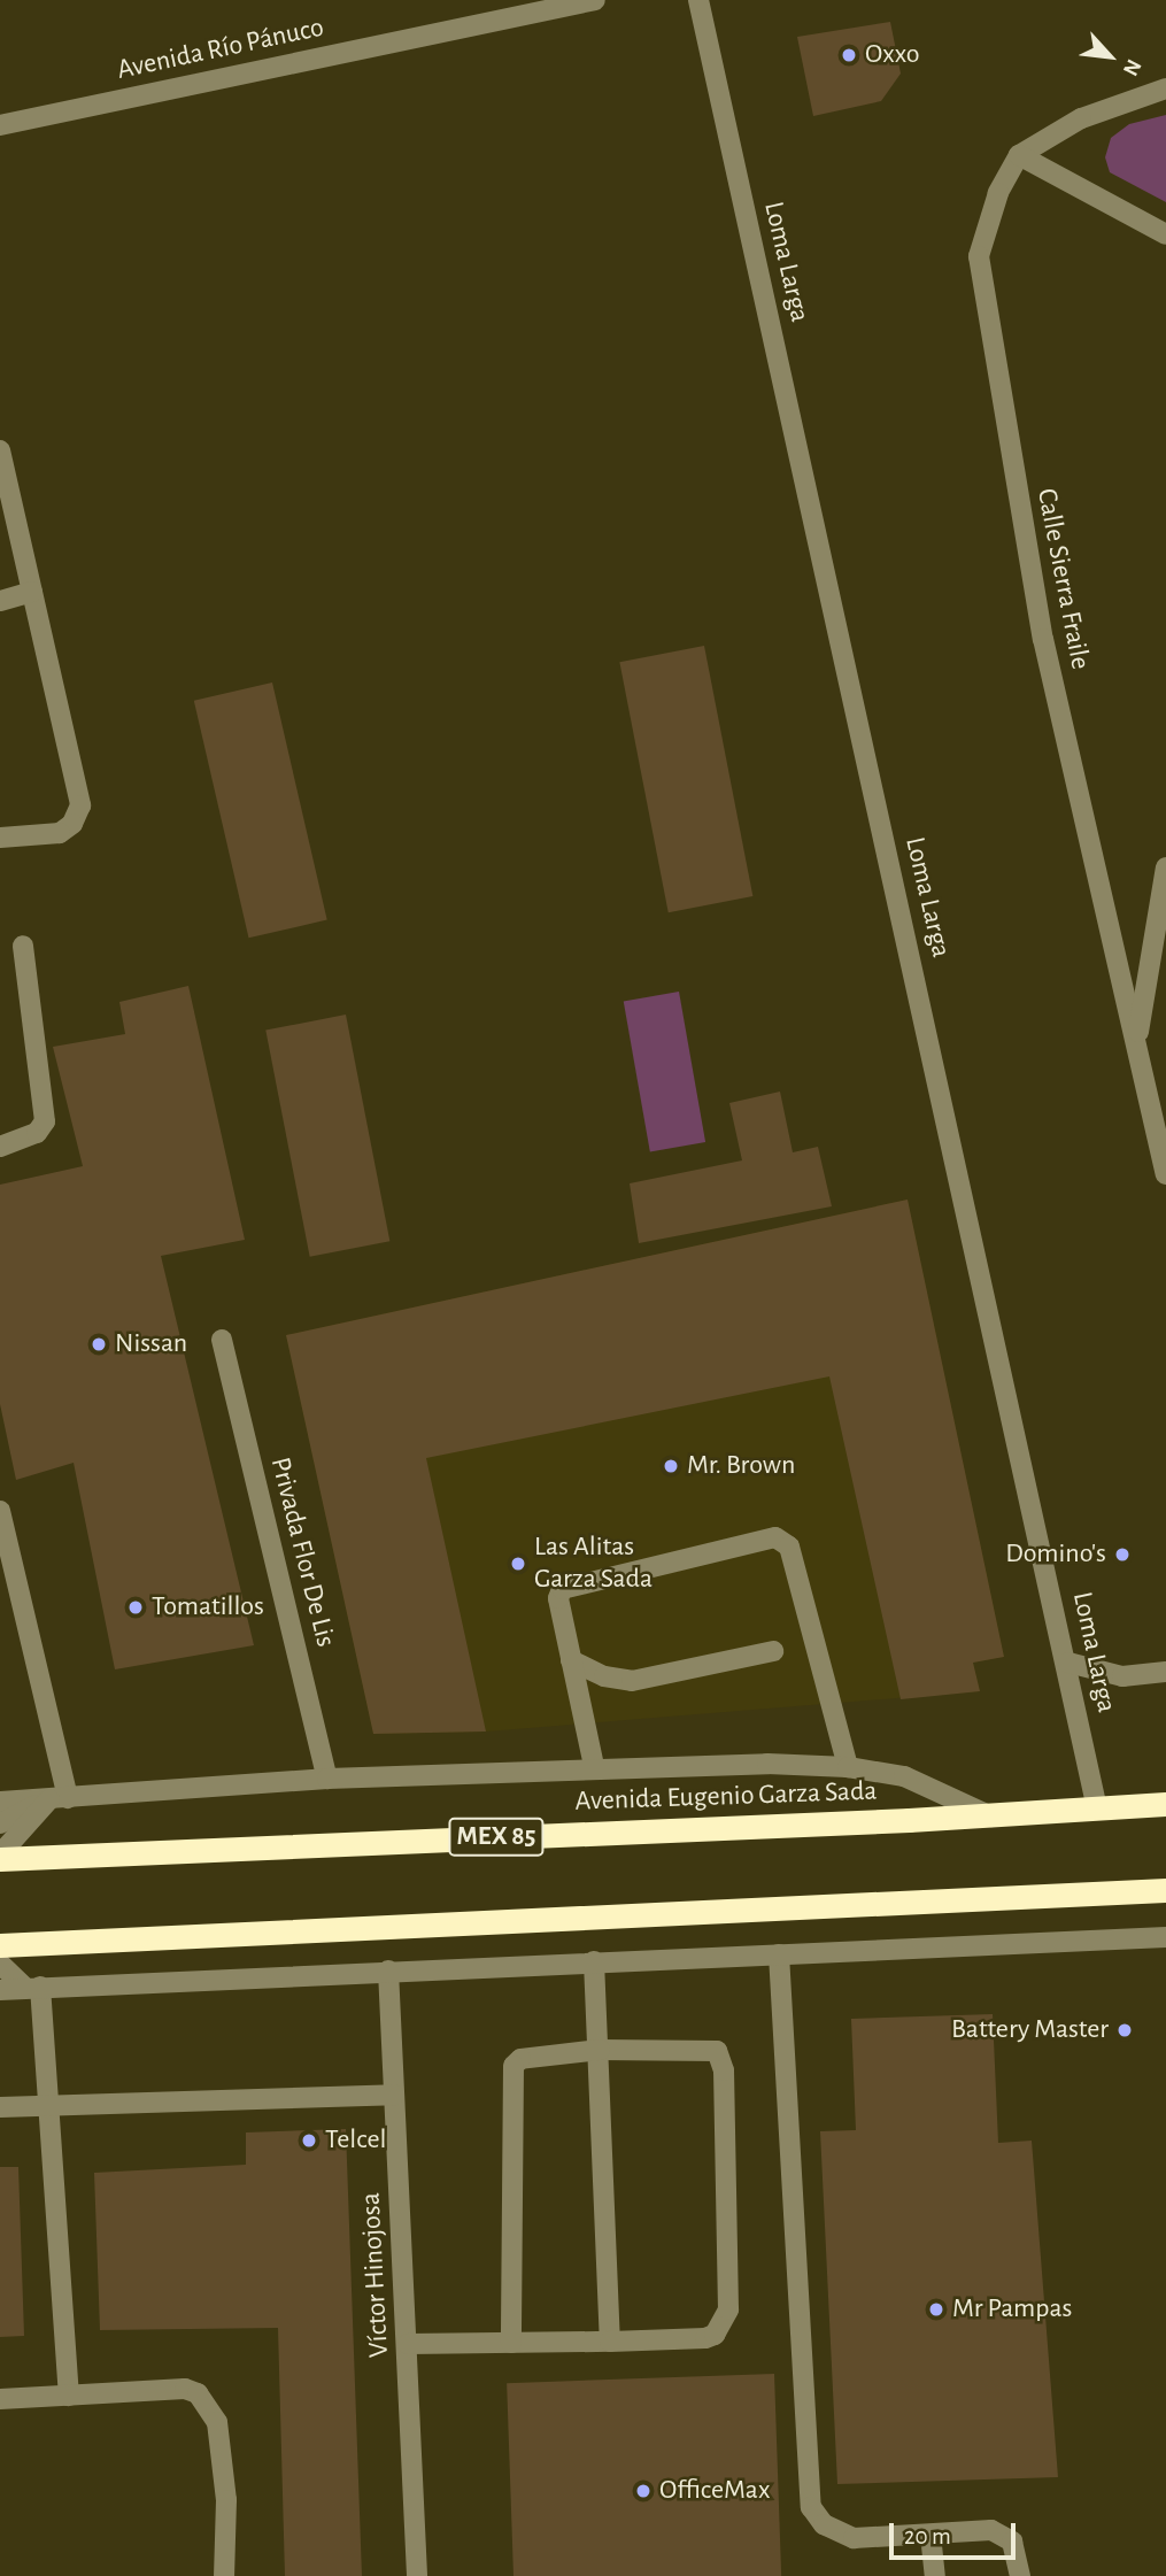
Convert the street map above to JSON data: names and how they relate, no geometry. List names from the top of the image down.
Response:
{
  "streets": {
    "highway": ["Avenida Eugenio Garza Sada", "MEX 85"],
    "street": [
      "Avenida Río Pánuco",
      "Loma Larga",
      "Calle Sierra Fraile",
      "Privada Flor De Lis",
      "Víctor Hinojosa"
    ]
  },
  "crossings": [
    ["Loma Larga", "Avenida Eugenio Garza Sada"]
  ],
  "places": [
    "Oxxo",
    "Nissan",
    "Mr. Brown",
    "Domino's",
    "Las Alitas Garza Sada",
    "Tomatillos",
    "Battery Master",
    "Telcel",
    "Mr Pampas",
    "OfficeMax"
  ],
  "scale_bar": "20 m",
  "north": "bottom right"
}
